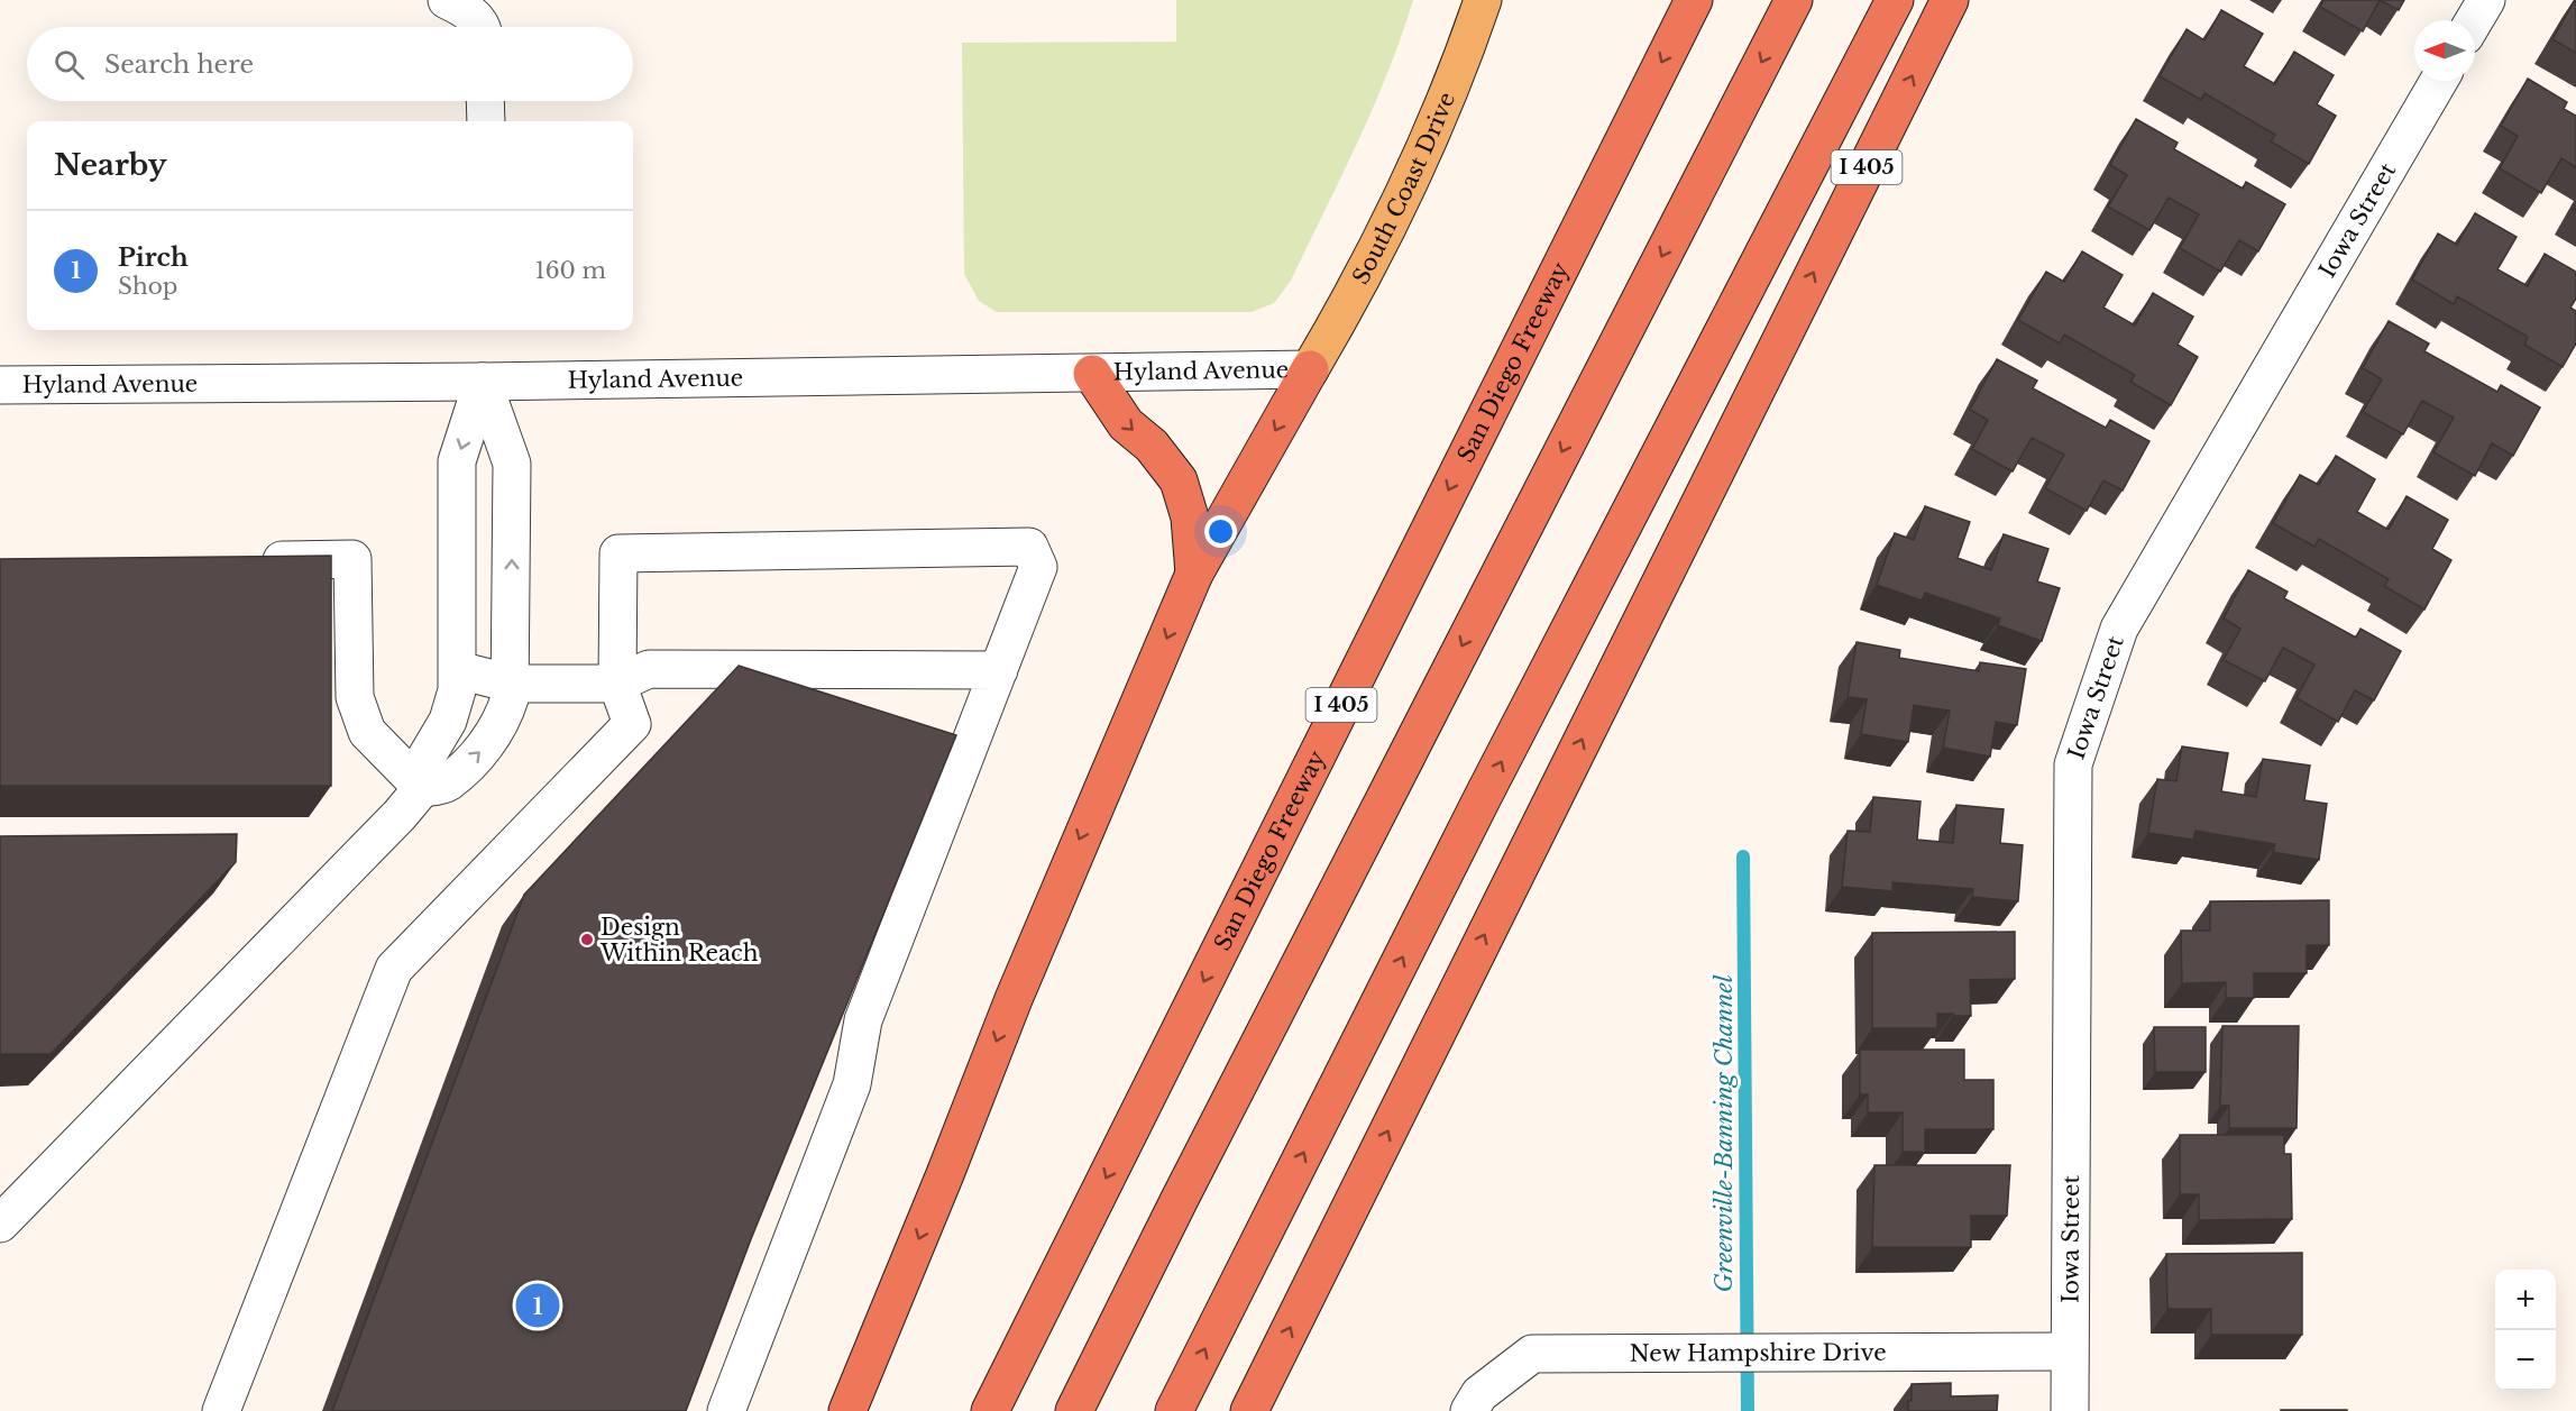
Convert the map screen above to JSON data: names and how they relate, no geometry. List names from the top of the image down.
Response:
{
  "streets": {
    "highway": ["I 405", "San Diego Freeway"],
    "main road": ["South Coast Drive"],
    "street": ["Iowa Street", "Hyland Avenue", "New Hampshire Drive"]
  },
  "crossings": [
    ["South Coast Drive", "Hyland Avenue"],
    ["Iowa Street", "New Hampshire Drive"]
  ],
  "water": ["Greenville-Banning Channel"],
  "places": ["Design Within Reach"],
  "north": "left",
  "page": {
    "search": "Search here",
    "heading": "Nearby",
    "list": [
      {
        "mark": "1",
        "name": "Pirch",
        "note": "Shop",
        "value": "160 m"
      }
    ],
    "map_buttons": ["+", "−"],
    "pins": "1"
  }
}
